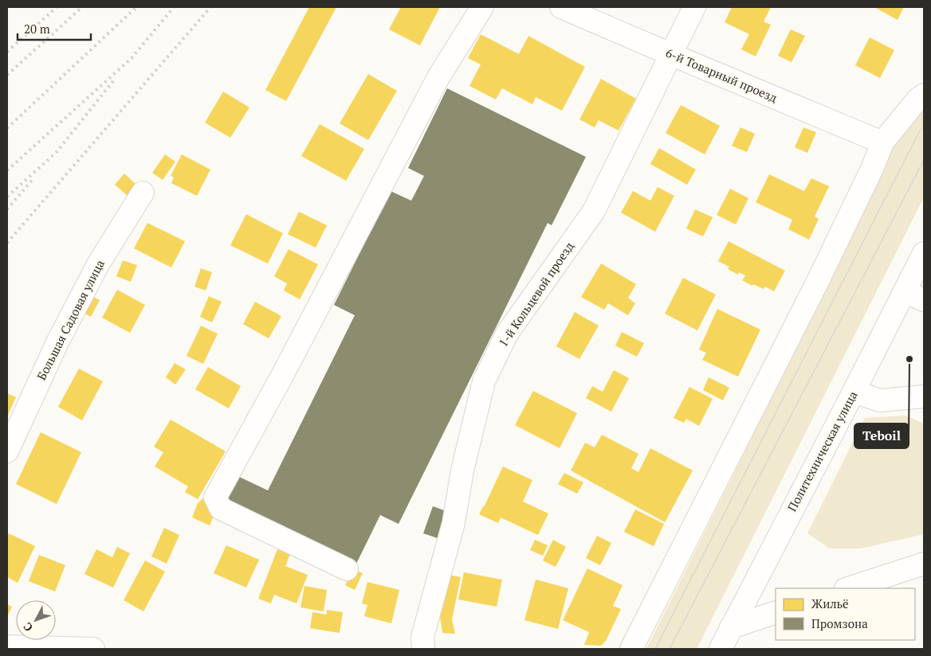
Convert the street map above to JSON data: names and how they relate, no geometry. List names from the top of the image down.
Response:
{
  "streets": {
    "street": [
      "6-й Товарный проезд",
      "1-й Кольцевой проезд",
      "Большая Садовая улица",
      "Политехническая улица"
    ]
  },
  "crossings": [
    ["6-й Товарный проезд", "1-й Кольцевой проезд"]
  ],
  "places": ["Teboil"],
  "legend": ["Жильё", "Промзона"],
  "scale_bar": "20 m",
  "north": "bottom left"
}
